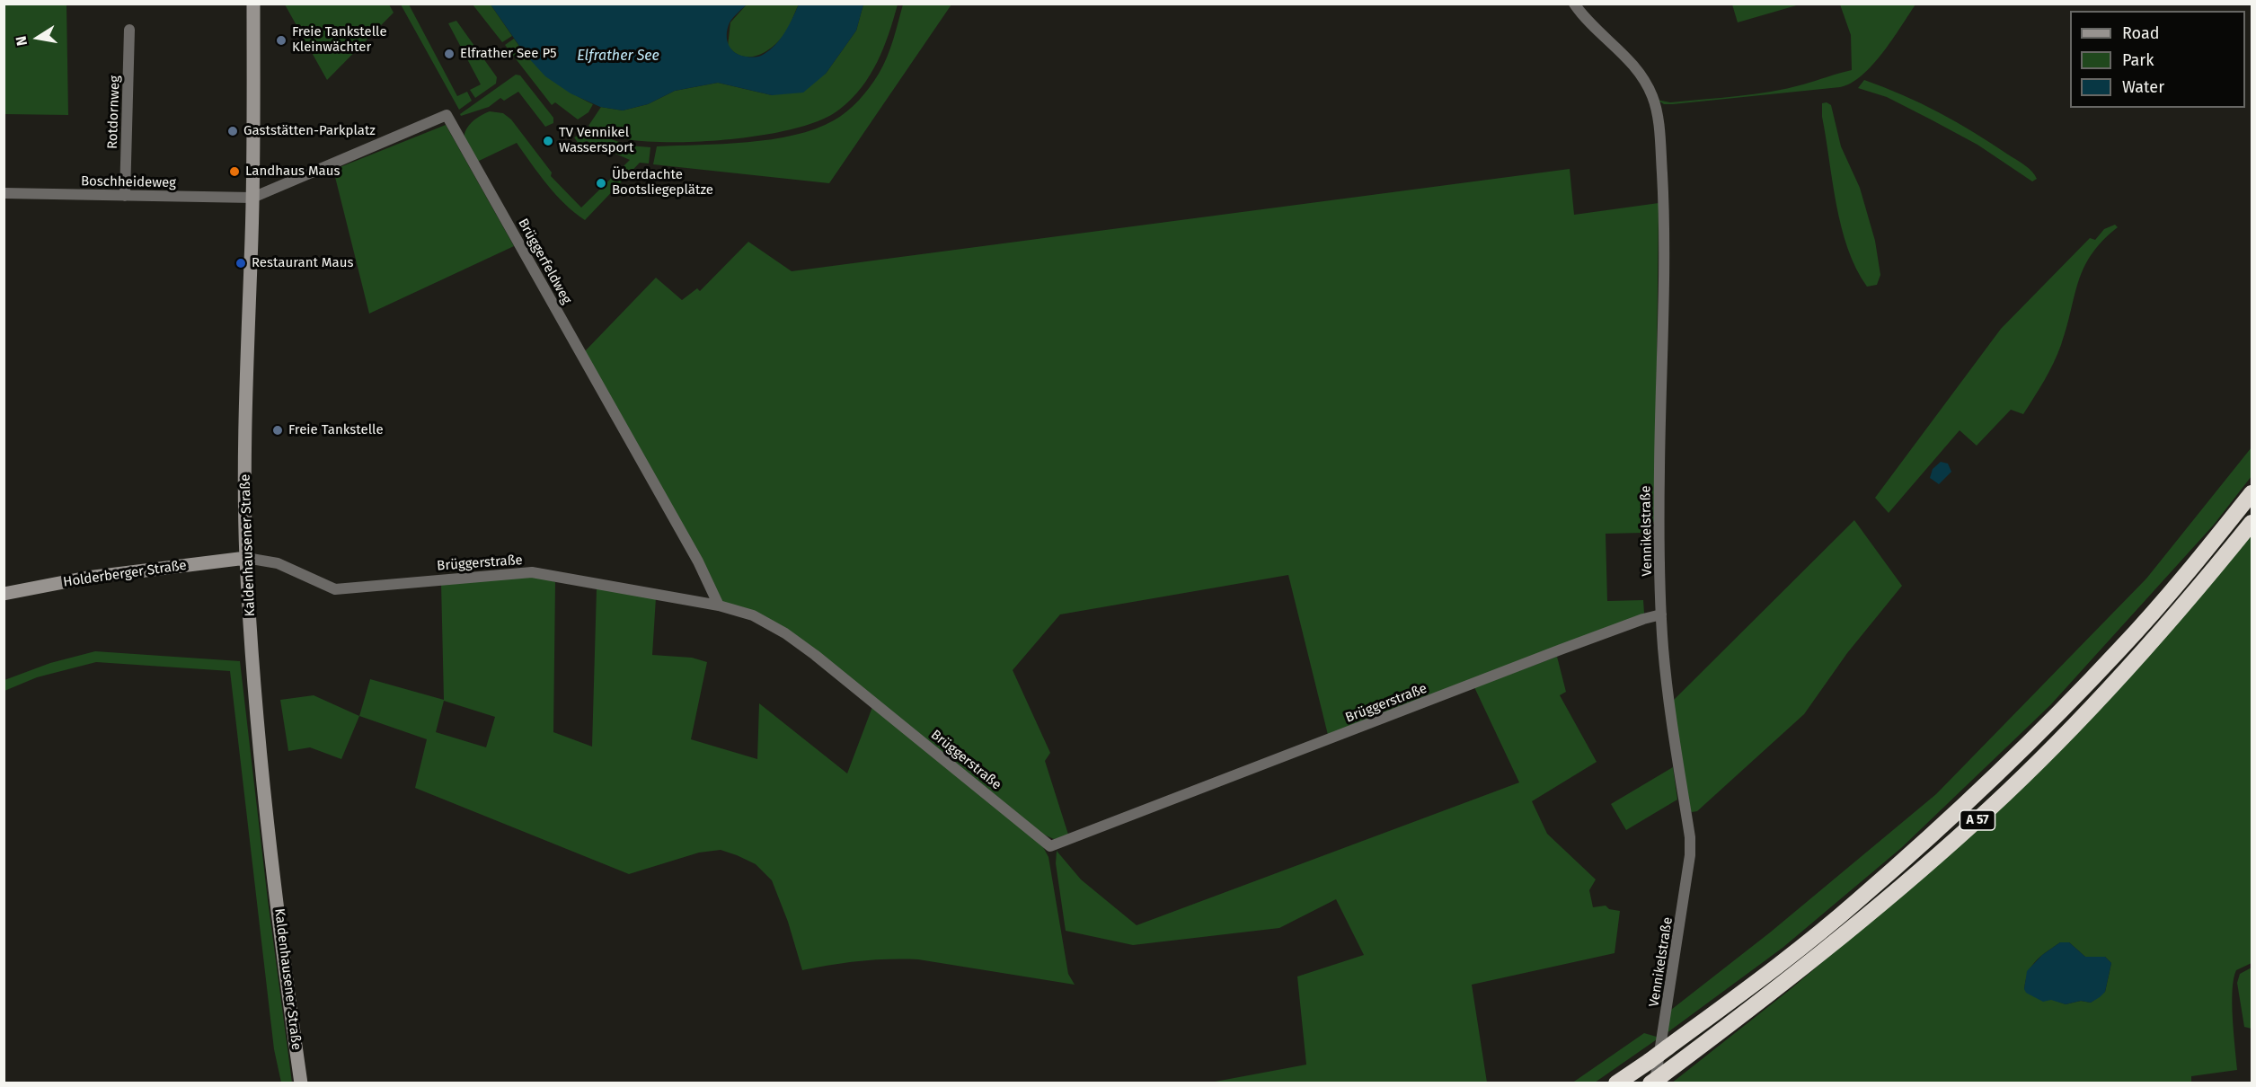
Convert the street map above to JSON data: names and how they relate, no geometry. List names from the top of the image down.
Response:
{
  "streets": {
    "highway": ["A 57"],
    "main road": ["Kaldenhausener Straße", "Holderberger Straße"],
    "street": [
      "Rotdornweg",
      "Boschheideweg",
      "Brüggerfeldweg",
      "Vennikelstraße",
      "Brüggerstraße"
    ]
  },
  "crossings": [
    ["Rotdornweg", "Boschheideweg"],
    ["Boschheideweg", "Brüggerfeldweg"],
    ["Boschheideweg", "Kaldenhausener Straße"],
    ["Brüggerfeldweg", "Kaldenhausener Straße"],
    ["Brüggerfeldweg", "Brüggerstraße"],
    ["Vennikelstraße", "Brüggerstraße"],
    ["Vennikelstraße", "A 57"],
    ["Kaldenhausener Straße", "Brüggerstraße"],
    ["Kaldenhausener Straße", "Holderberger Straße"],
    ["Brüggerstraße", "Holderberger Straße"]
  ],
  "water": ["Elfrather See"],
  "places": [
    "Freie Tankstelle Kleinwächter",
    "Elfrather See P5",
    "Gaststätten-Parkplatz",
    "TV Vennikel Wassersport",
    "Landhaus Maus",
    "Überdachte Bootsliegeplätze",
    "Restaurant Maus",
    "Freie Tankstelle"
  ],
  "legend": ["Road", "Park", "Water"],
  "north": "left"
}
